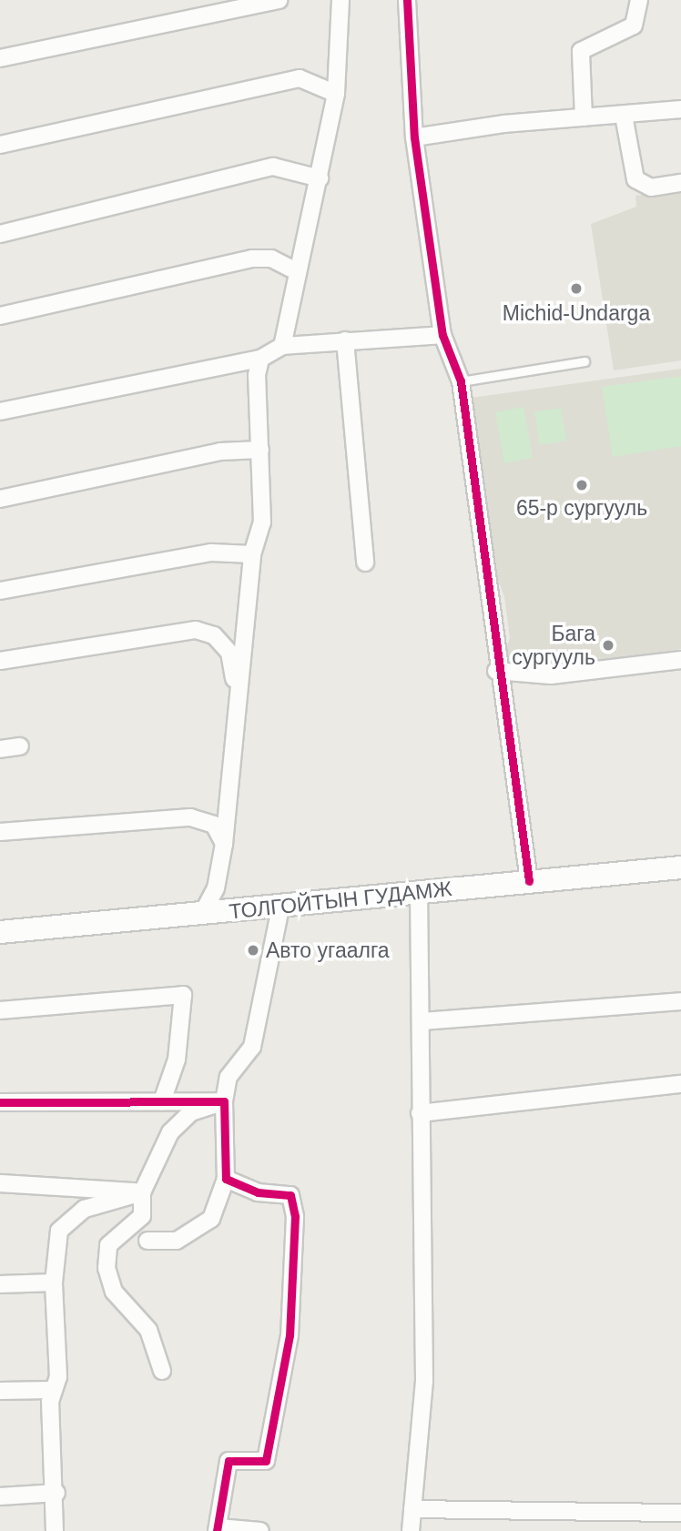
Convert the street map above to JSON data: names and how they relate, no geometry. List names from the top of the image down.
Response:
{
  "streets": {
    "main road": ["ТОЛГОЙТЫН ГУДАМЖ"]
  },
  "places": [
    "Michid-Undarga",
    "65-р сургууль",
    "Бага сургууль",
    "Авто угаалга"
  ]
}
